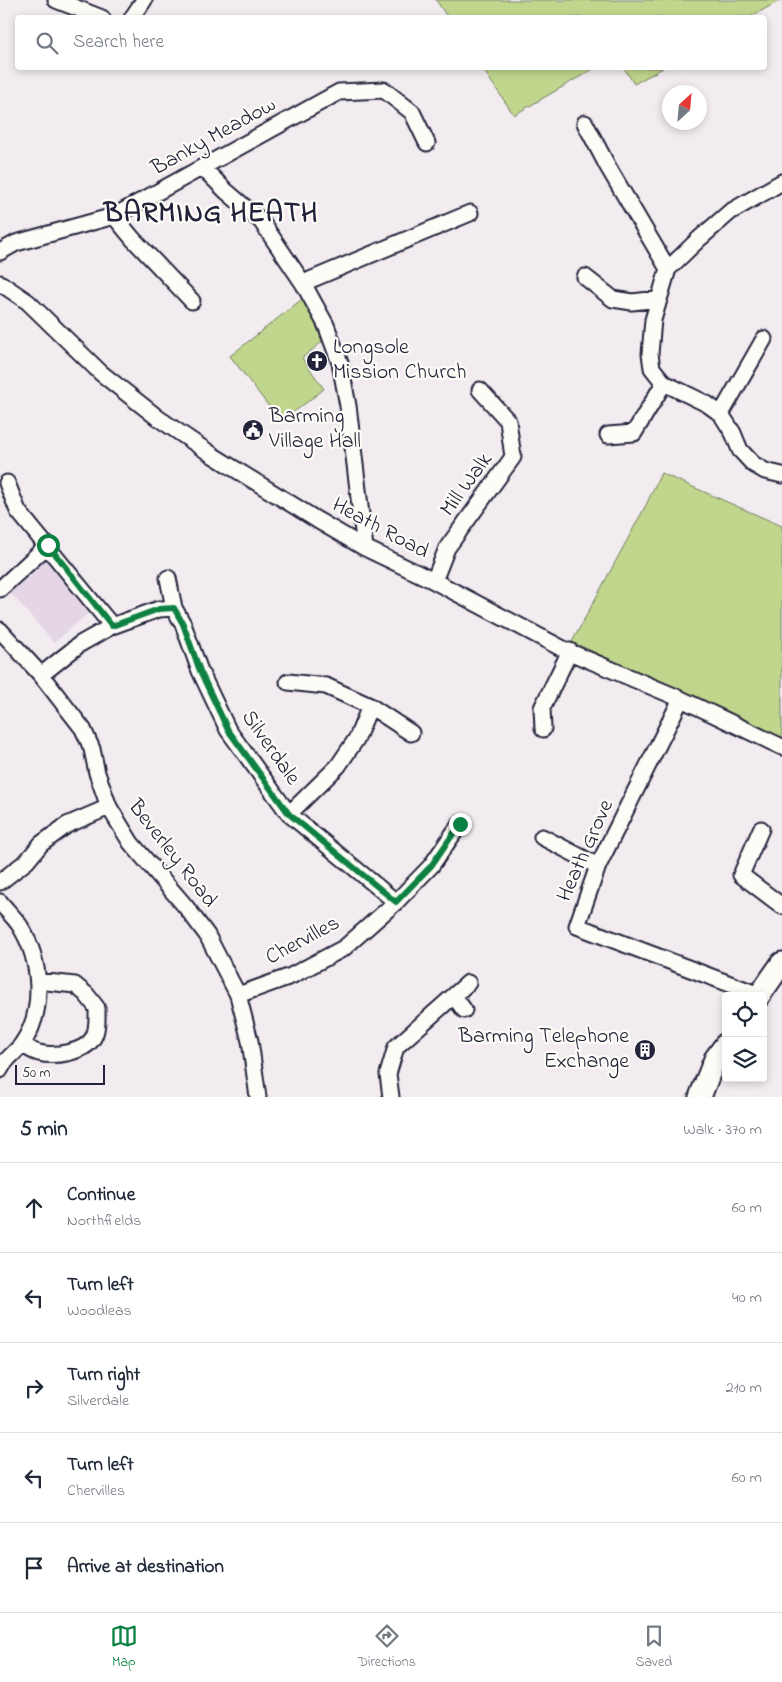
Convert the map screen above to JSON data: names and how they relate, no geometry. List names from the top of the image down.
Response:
{
  "streets": {
    "street": [
      "Banky Meadow",
      "Mill Walk",
      "Heath Road",
      "Silverdale",
      "Heath Grove",
      "Beverley Road",
      "Chervilles"
    ]
  },
  "crossings": [
    ["Mill Walk", "Heath Road"],
    ["Heath Road", "Heath Grove"],
    ["Silverdale", "Chervilles"],
    ["Beverley Road", "Chervilles"]
  ],
  "districts": ["BARMING HEATH"],
  "places": {
    "church": ["Longsole Mission Church"],
    "public building": ["Barming Village Hall"],
    "building": ["Barming Telephone Exchange"]
  },
  "scale_bar": "50 m",
  "north": "top right",
  "page": {
    "search": "Search here",
    "scale": "50 m",
    "heading": ["5 min", "Walk · 370 m"],
    "list": [
      ["Continue", "Northfields", "60 m"],
      ["Turn left", "Woodleas", "40 m"],
      ["Turn right", "Silverdale", "210 m"],
      ["Turn left", "Chervilles", "60 m"],
      "Arrive at destination"
    ],
    "nav": ["Map", "Directions", "Saved"]
  }
}
